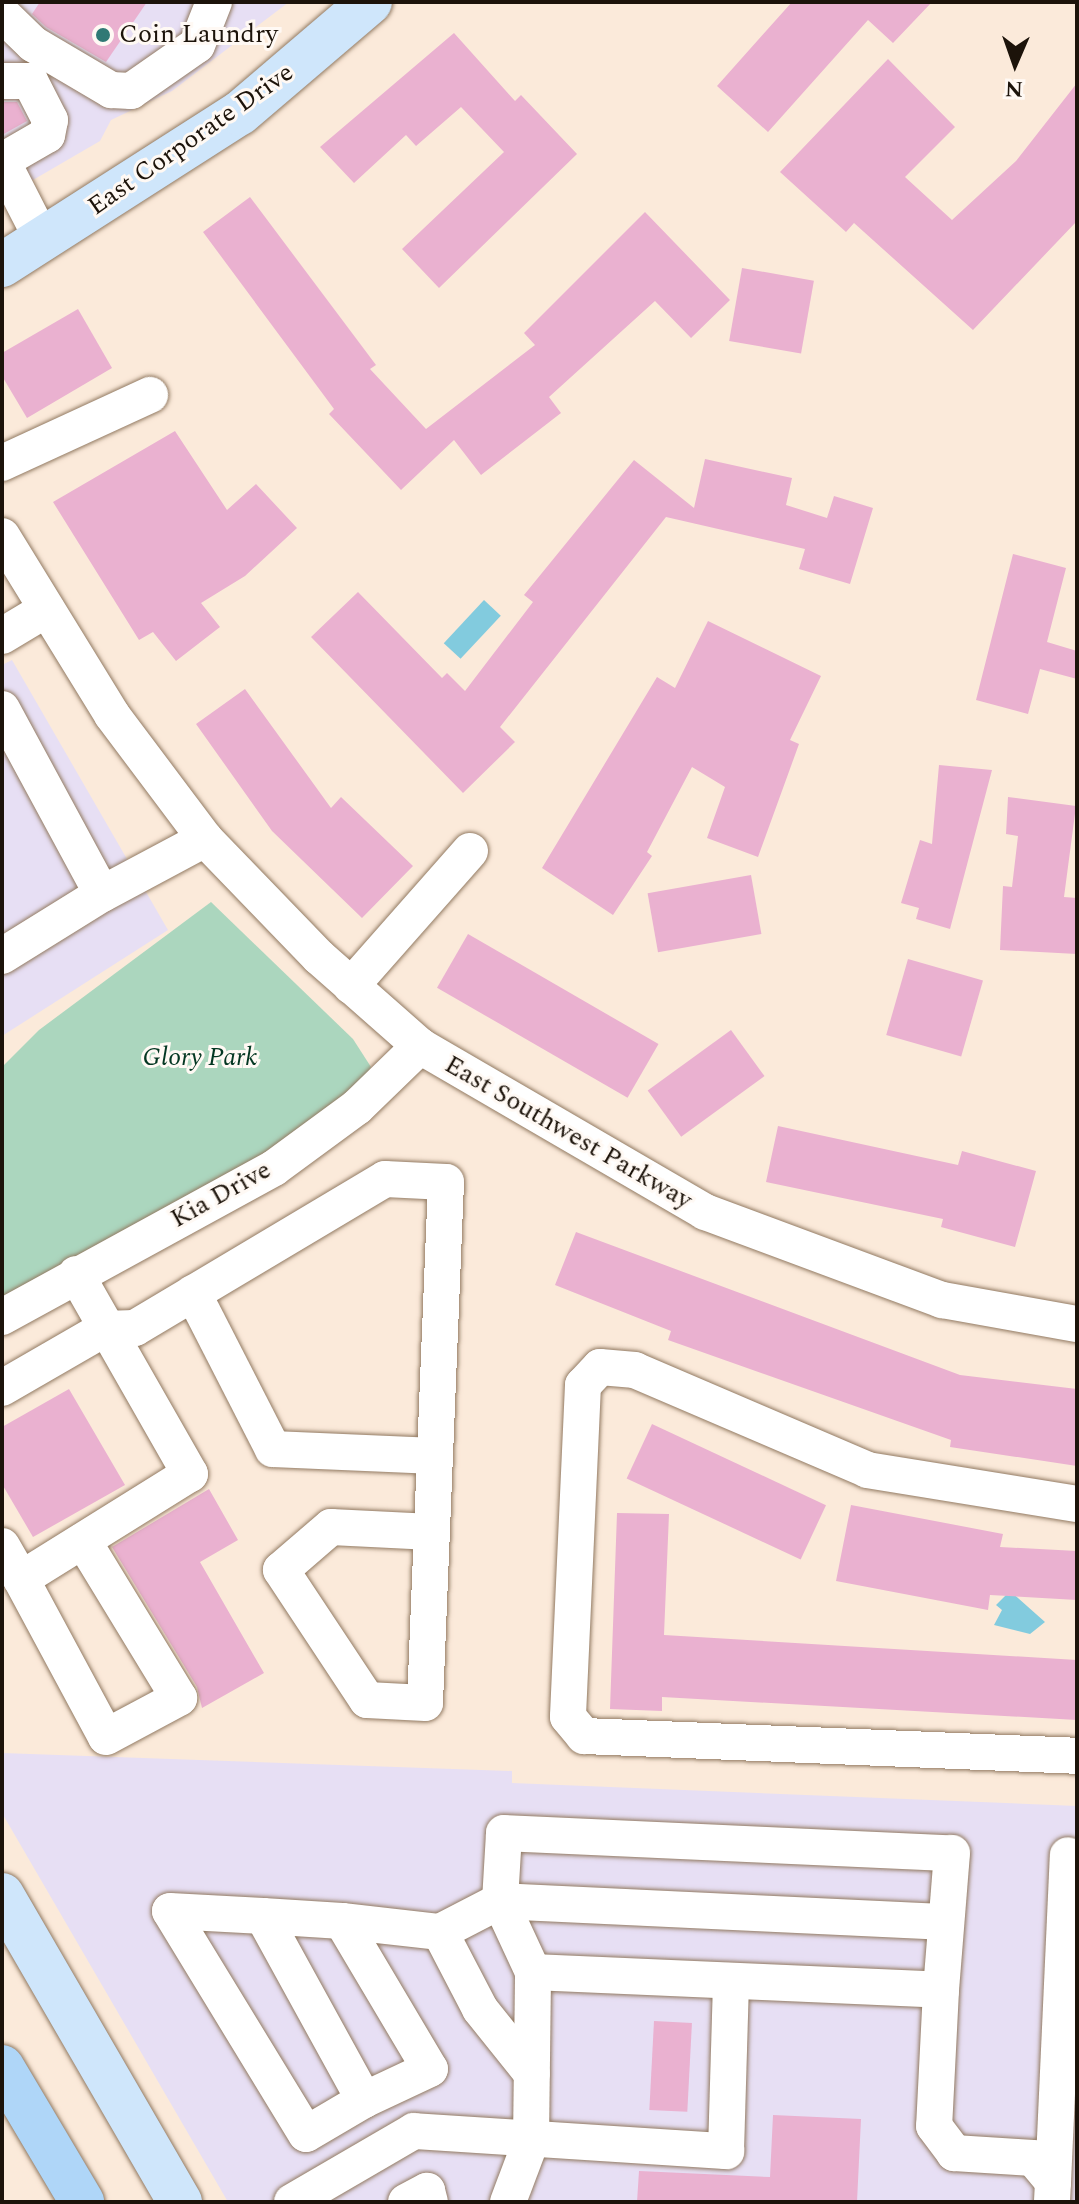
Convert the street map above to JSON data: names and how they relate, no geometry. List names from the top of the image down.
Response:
{
  "streets": {
    "main road": ["East Corporate Drive"],
    "street": ["East Southwest Parkway", "Kia Drive"]
  },
  "crossings": [
    ["East Southwest Parkway", "Kia Drive"]
  ],
  "parks": ["Glory Park"],
  "places": ["Coin Laundry"],
  "north": "bottom"
}
